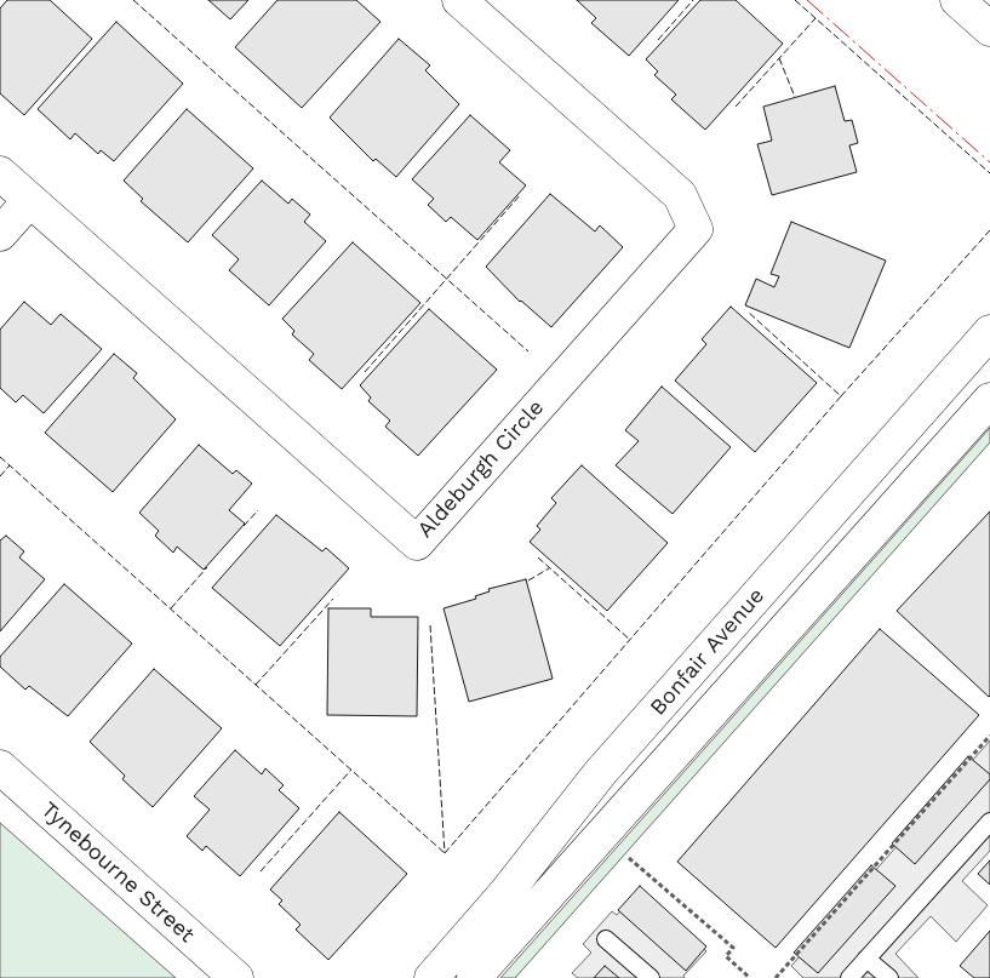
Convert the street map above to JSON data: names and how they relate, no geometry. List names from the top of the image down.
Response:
{
  "streets": {
    "street": ["Aldeburgh Circle", "Bonfair Avenue", "Tynebourne Street"]
  }
}
